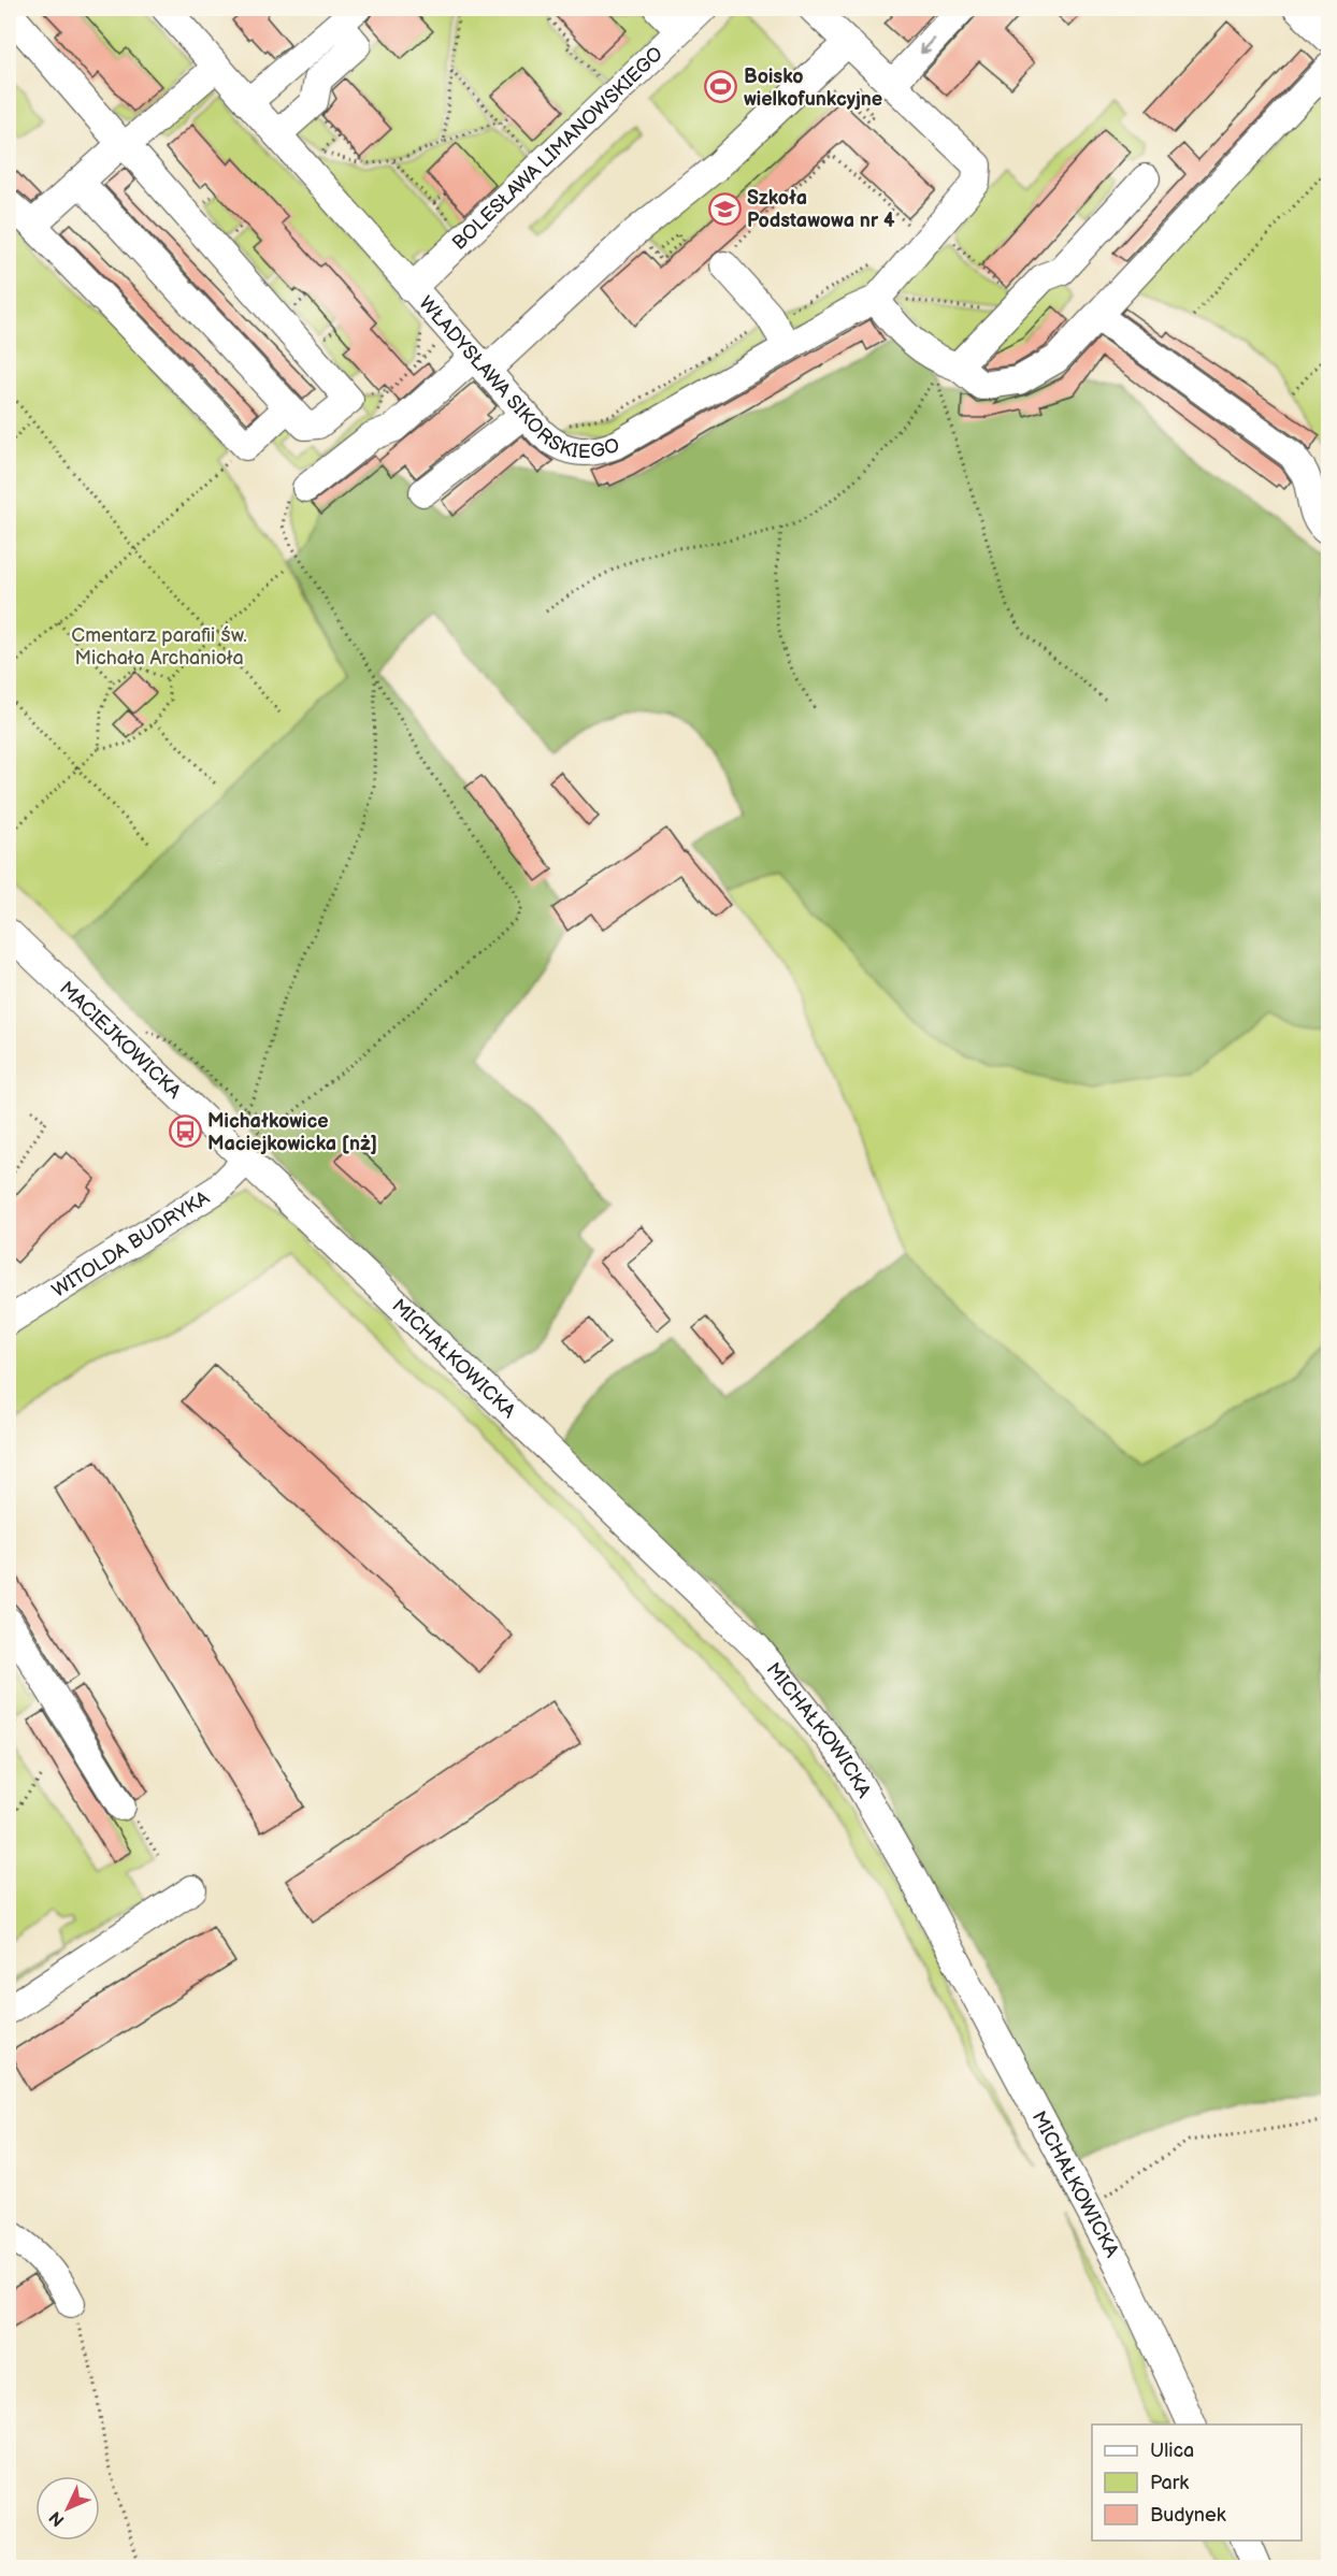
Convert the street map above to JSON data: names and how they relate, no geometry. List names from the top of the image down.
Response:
{
  "streets": {
    "street": [
      "BOLESŁAWA LIMANOWSKIEGO",
      "WŁADYSŁAWA SIKORSKIEGO",
      "MACIEJKOWICKA",
      "WITOLDA BUDRYKA",
      "MICHAŁKOWICKA"
    ]
  },
  "crossings": [
    ["BOLESŁAWA LIMANOWSKIEGO", "WŁADYSŁAWA SIKORSKIEGO"],
    ["MACIEJKOWICKA", "WITOLDA BUDRYKA"],
    ["MACIEJKOWICKA", "MICHAŁKOWICKA"],
    ["WITOLDA BUDRYKA", "MICHAŁKOWICKA"]
  ],
  "parks": ["Cmentarz parafii św. Michała Archanioła"],
  "places": {
    "sports": ["Boisko wielkofunkcyjne"],
    "school or university": ["Szkoła Podstawowa nr 4"],
    "bus stop": ["Michałkowice Maciejkowicka [nż]"]
  },
  "legend": ["Ulica", "Park", "Budynek"],
  "north": "bottom left"
}
